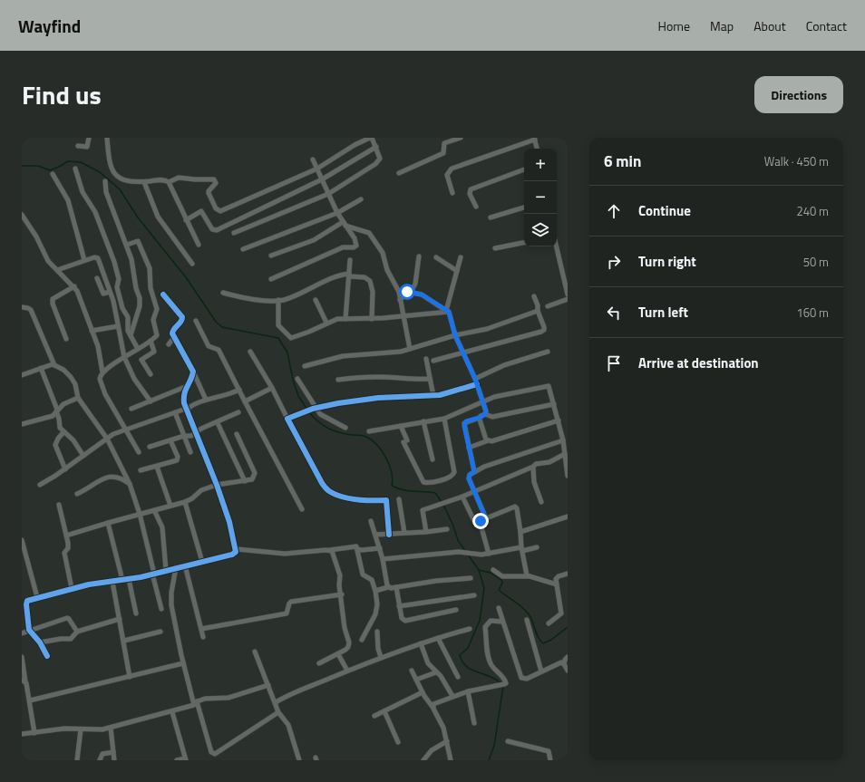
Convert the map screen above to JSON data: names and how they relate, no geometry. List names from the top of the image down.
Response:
{
  "page": {
    "header": "Wayfind",
    "nav": [
      "Home",
      "Map",
      "About",
      "Contact"
    ],
    "title": "Find us",
    "buttons": "Directions",
    "heading": ["6 min", "Walk · 450 m"],
    "map_buttons": ["+", "−"],
    "list": [
      ["Continue", "240 m"],
      ["Turn right", "50 m"],
      ["Turn left", "160 m"],
      "Arrive at destination"
    ]
  }
}
